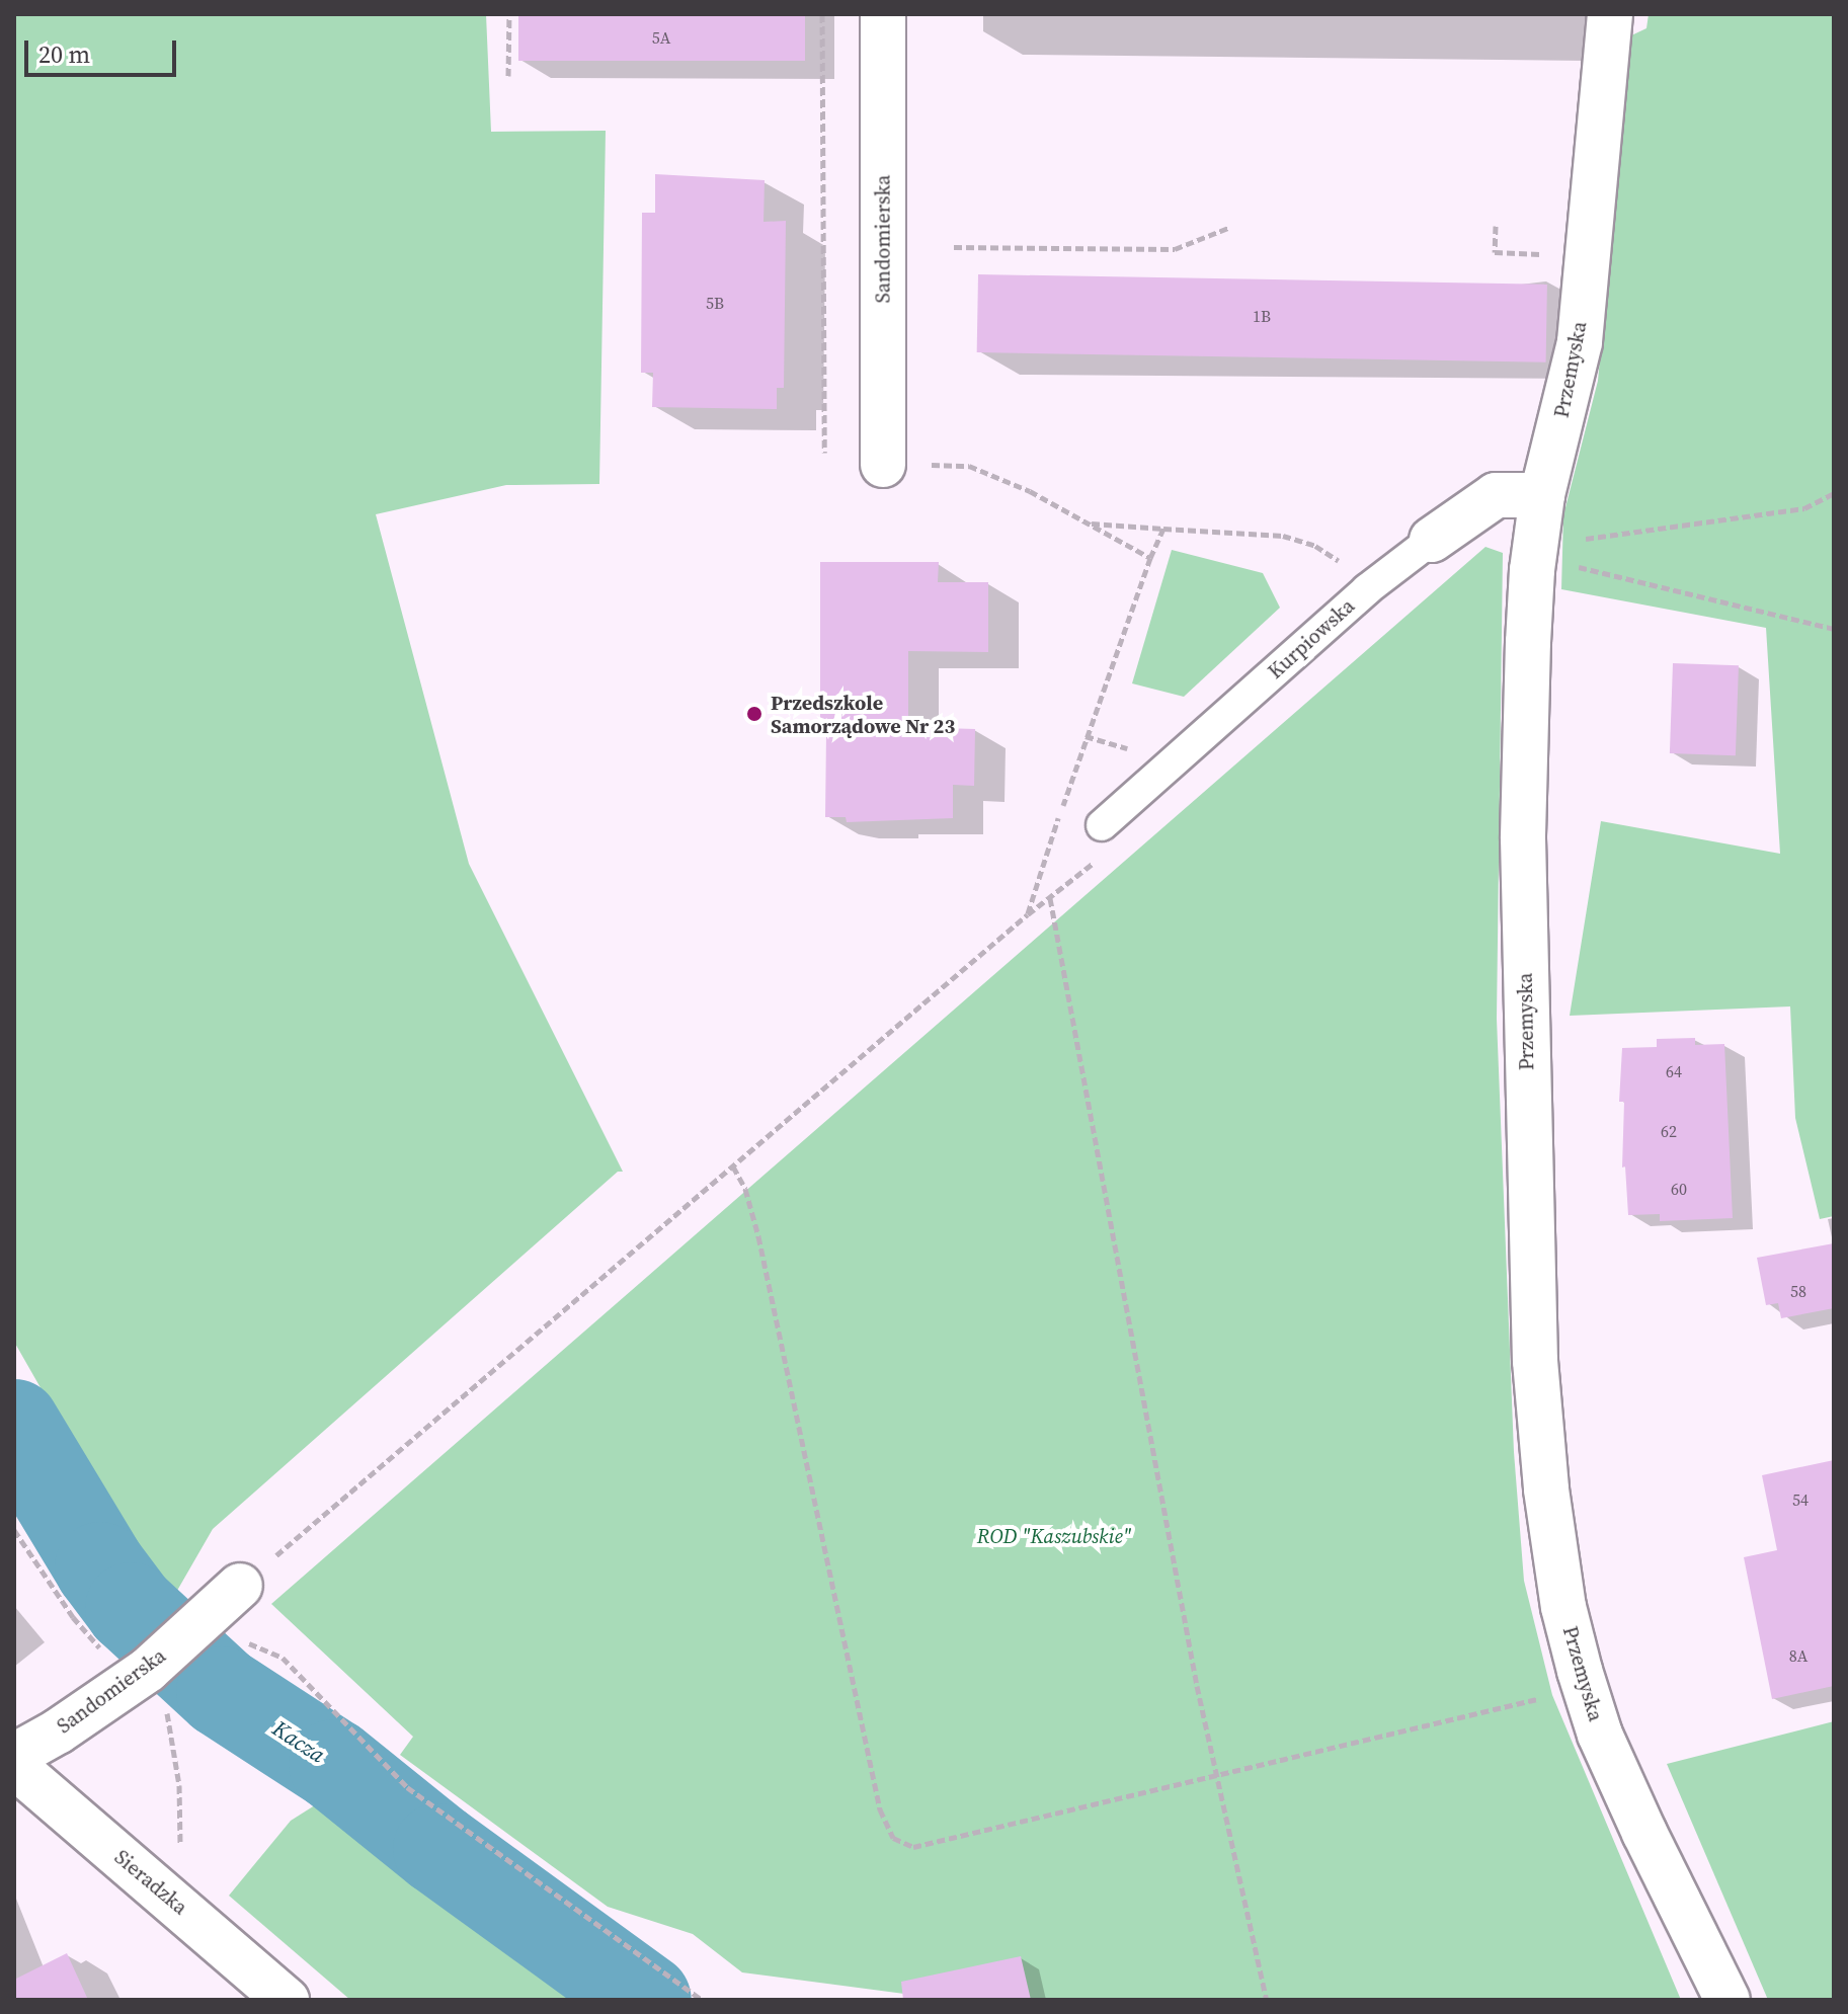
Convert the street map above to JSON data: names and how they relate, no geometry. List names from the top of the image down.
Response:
{
  "streets": {
    "street": [
      "Sandomierska",
      "Przemyska",
      "Kurpiowska",
      "Sieradzka"
    ]
  },
  "crossings": [
    ["Przemyska", "Kurpiowska"]
  ],
  "water": ["Kacza"],
  "parks": ["ROD \"Kaszubskie\""],
  "places": ["Przedszkole Samorządowe Nr 23"],
  "house_numbers": [
    "5A",
    "5B",
    "1B",
    "64",
    "62",
    "60",
    "58",
    "54",
    "8A"
  ],
  "scale_bar": "20 m"
}
